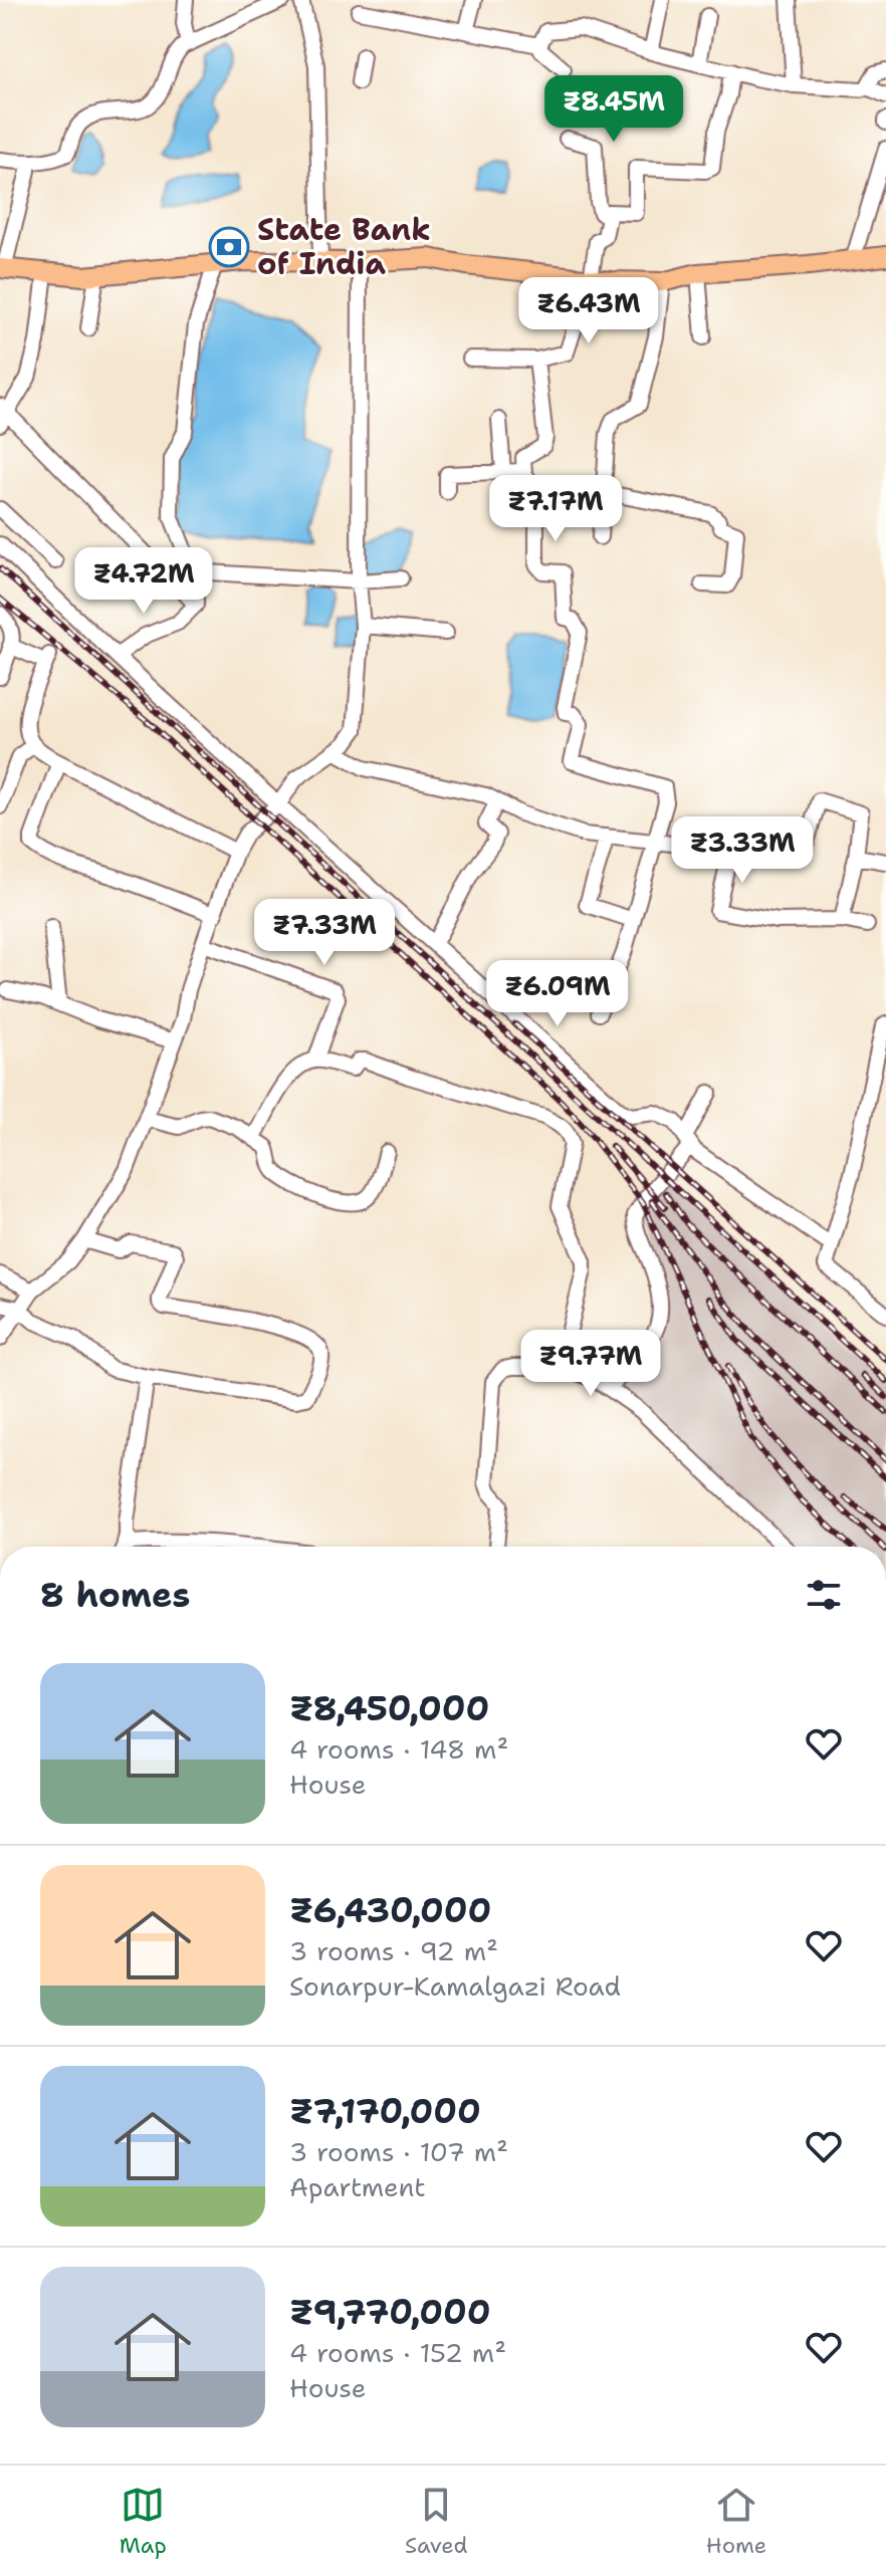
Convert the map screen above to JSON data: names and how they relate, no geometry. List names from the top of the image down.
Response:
{
  "places": {
    "bank": ["State Bank of India"]
  },
  "page": {
    "price": [
      "₹8.45M",
      "₹6.43M",
      "₹7.17M",
      "₹4.72M",
      "₹3.33M",
      "₹7.33M",
      "₹6.09M",
      "₹9.77M"
    ],
    "heading": "8 homes",
    "list": [
      {
        "name": "₹8,450,000",
        "note": "4 rooms · 148 m² · House"
      },
      {
        "name": "₹6,430,000",
        "note": "3 rooms · 92 m² · Sonarpur-Kamalgazi Road"
      },
      {
        "name": "₹7,170,000",
        "note": "3 rooms · 107 m² · Apartment"
      },
      {
        "name": "₹9,770,000",
        "note": "4 rooms · 152 m² · House"
      }
    ],
    "tabs": ["Map", "Saved", "Home"]
  }
}
